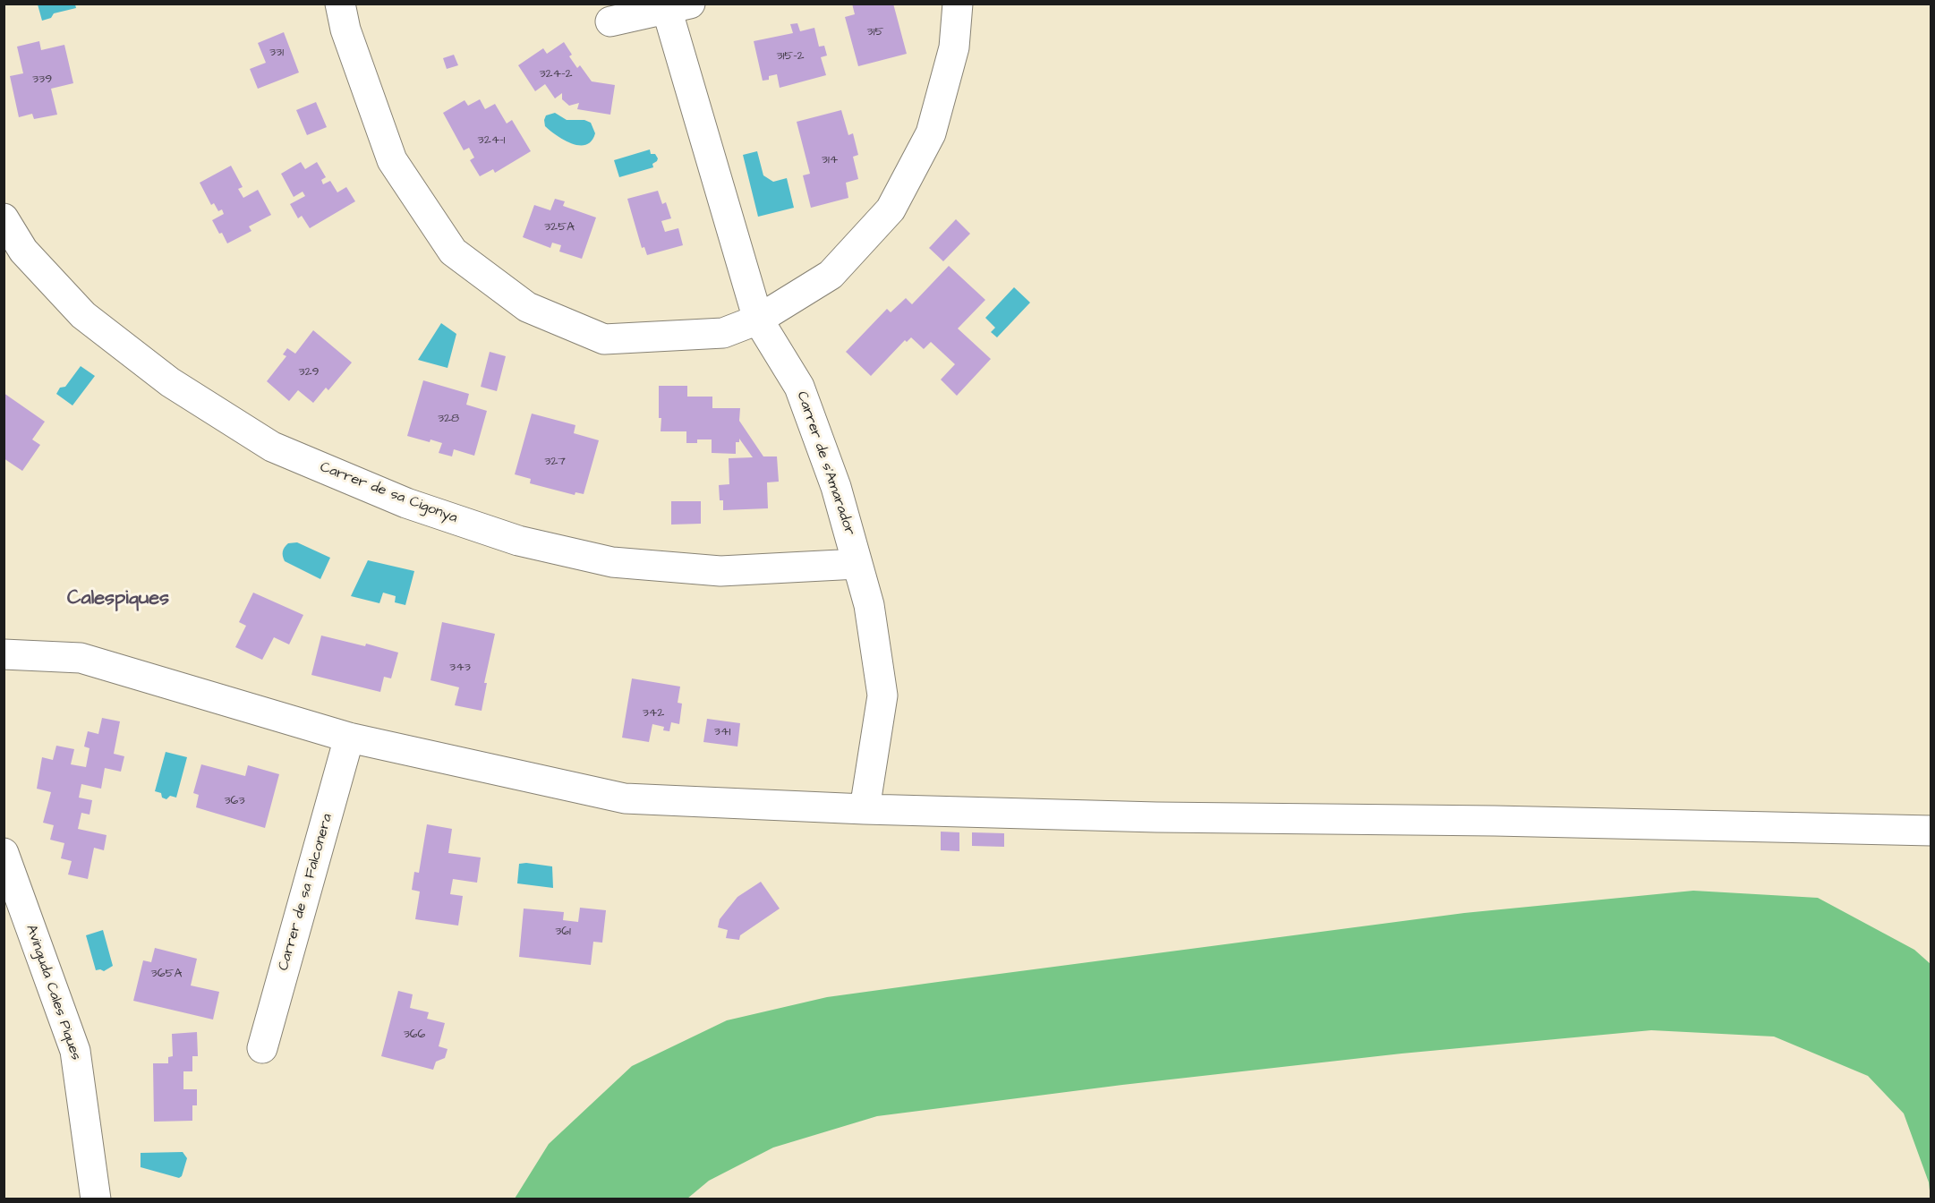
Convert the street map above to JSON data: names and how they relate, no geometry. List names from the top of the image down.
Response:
{
  "streets": {
    "street": [
      "Carrer de s'Amarador",
      "Carrer de sa Cigonya",
      "Carrer de sa Falconera",
      "Avinguda Cales Piques"
    ]
  },
  "crossings": [
    ["Carrer de s'Amarador", "Carrer de sa Cigonya"]
  ],
  "districts": ["Calespiques"],
  "house_numbers": [
    "315",
    "331",
    "315-2",
    "324-2",
    "339",
    "324-1",
    "314",
    "325A",
    "329",
    "328",
    "327",
    "343",
    "342",
    "341",
    "363",
    "361",
    "365A",
    "366"
  ]
}
